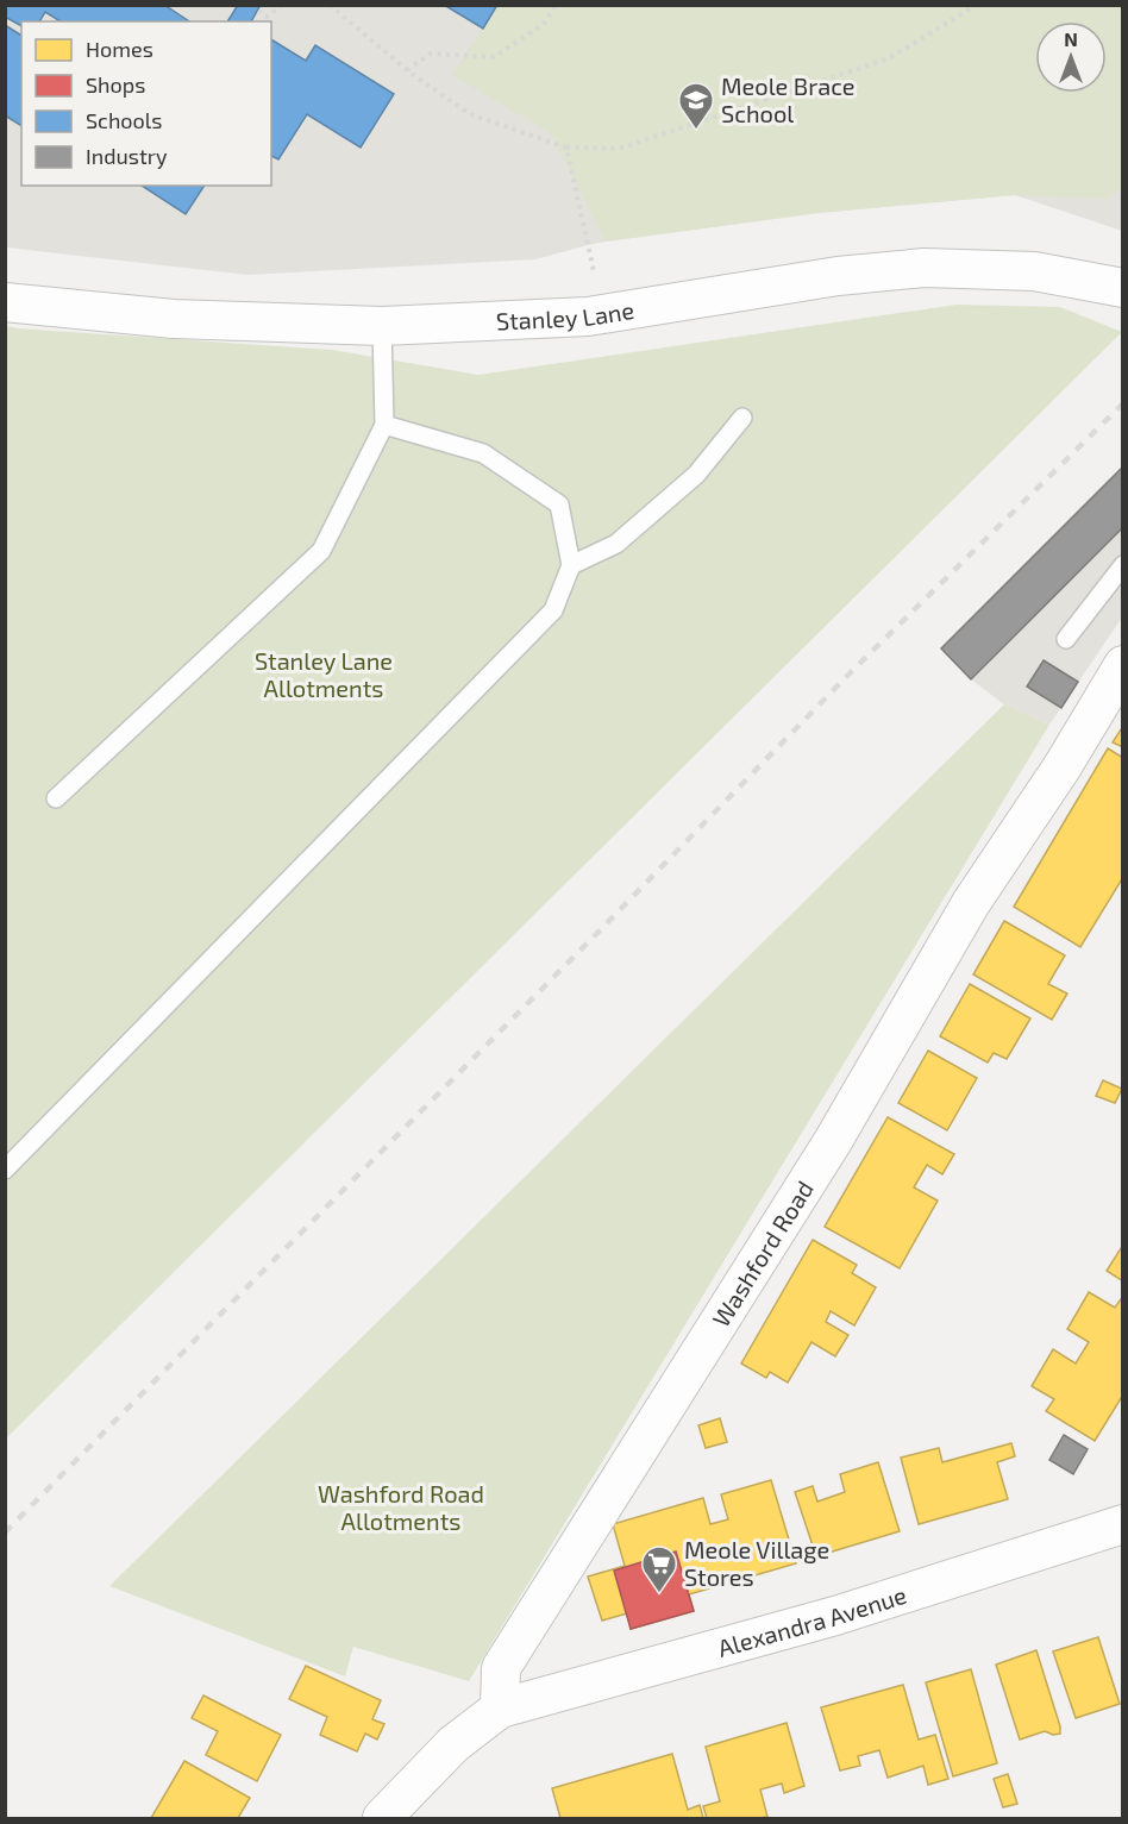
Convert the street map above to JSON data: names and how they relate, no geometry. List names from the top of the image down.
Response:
{
  "streets": {
    "street": ["Stanley Lane", "Washford Road", "Alexandra Avenue"]
  },
  "crossings": [
    ["Washford Road", "Alexandra Avenue"]
  ],
  "parks": ["Stanley Lane Allotments", "Washford Road Allotments"],
  "places": {
    "school or university": ["Meole Brace School"],
    "supermarket": ["Meole Village Stores"]
  },
  "legend": [
    "Homes",
    "Shops",
    "Schools",
    "Industry"
  ],
  "north": "top"
}
